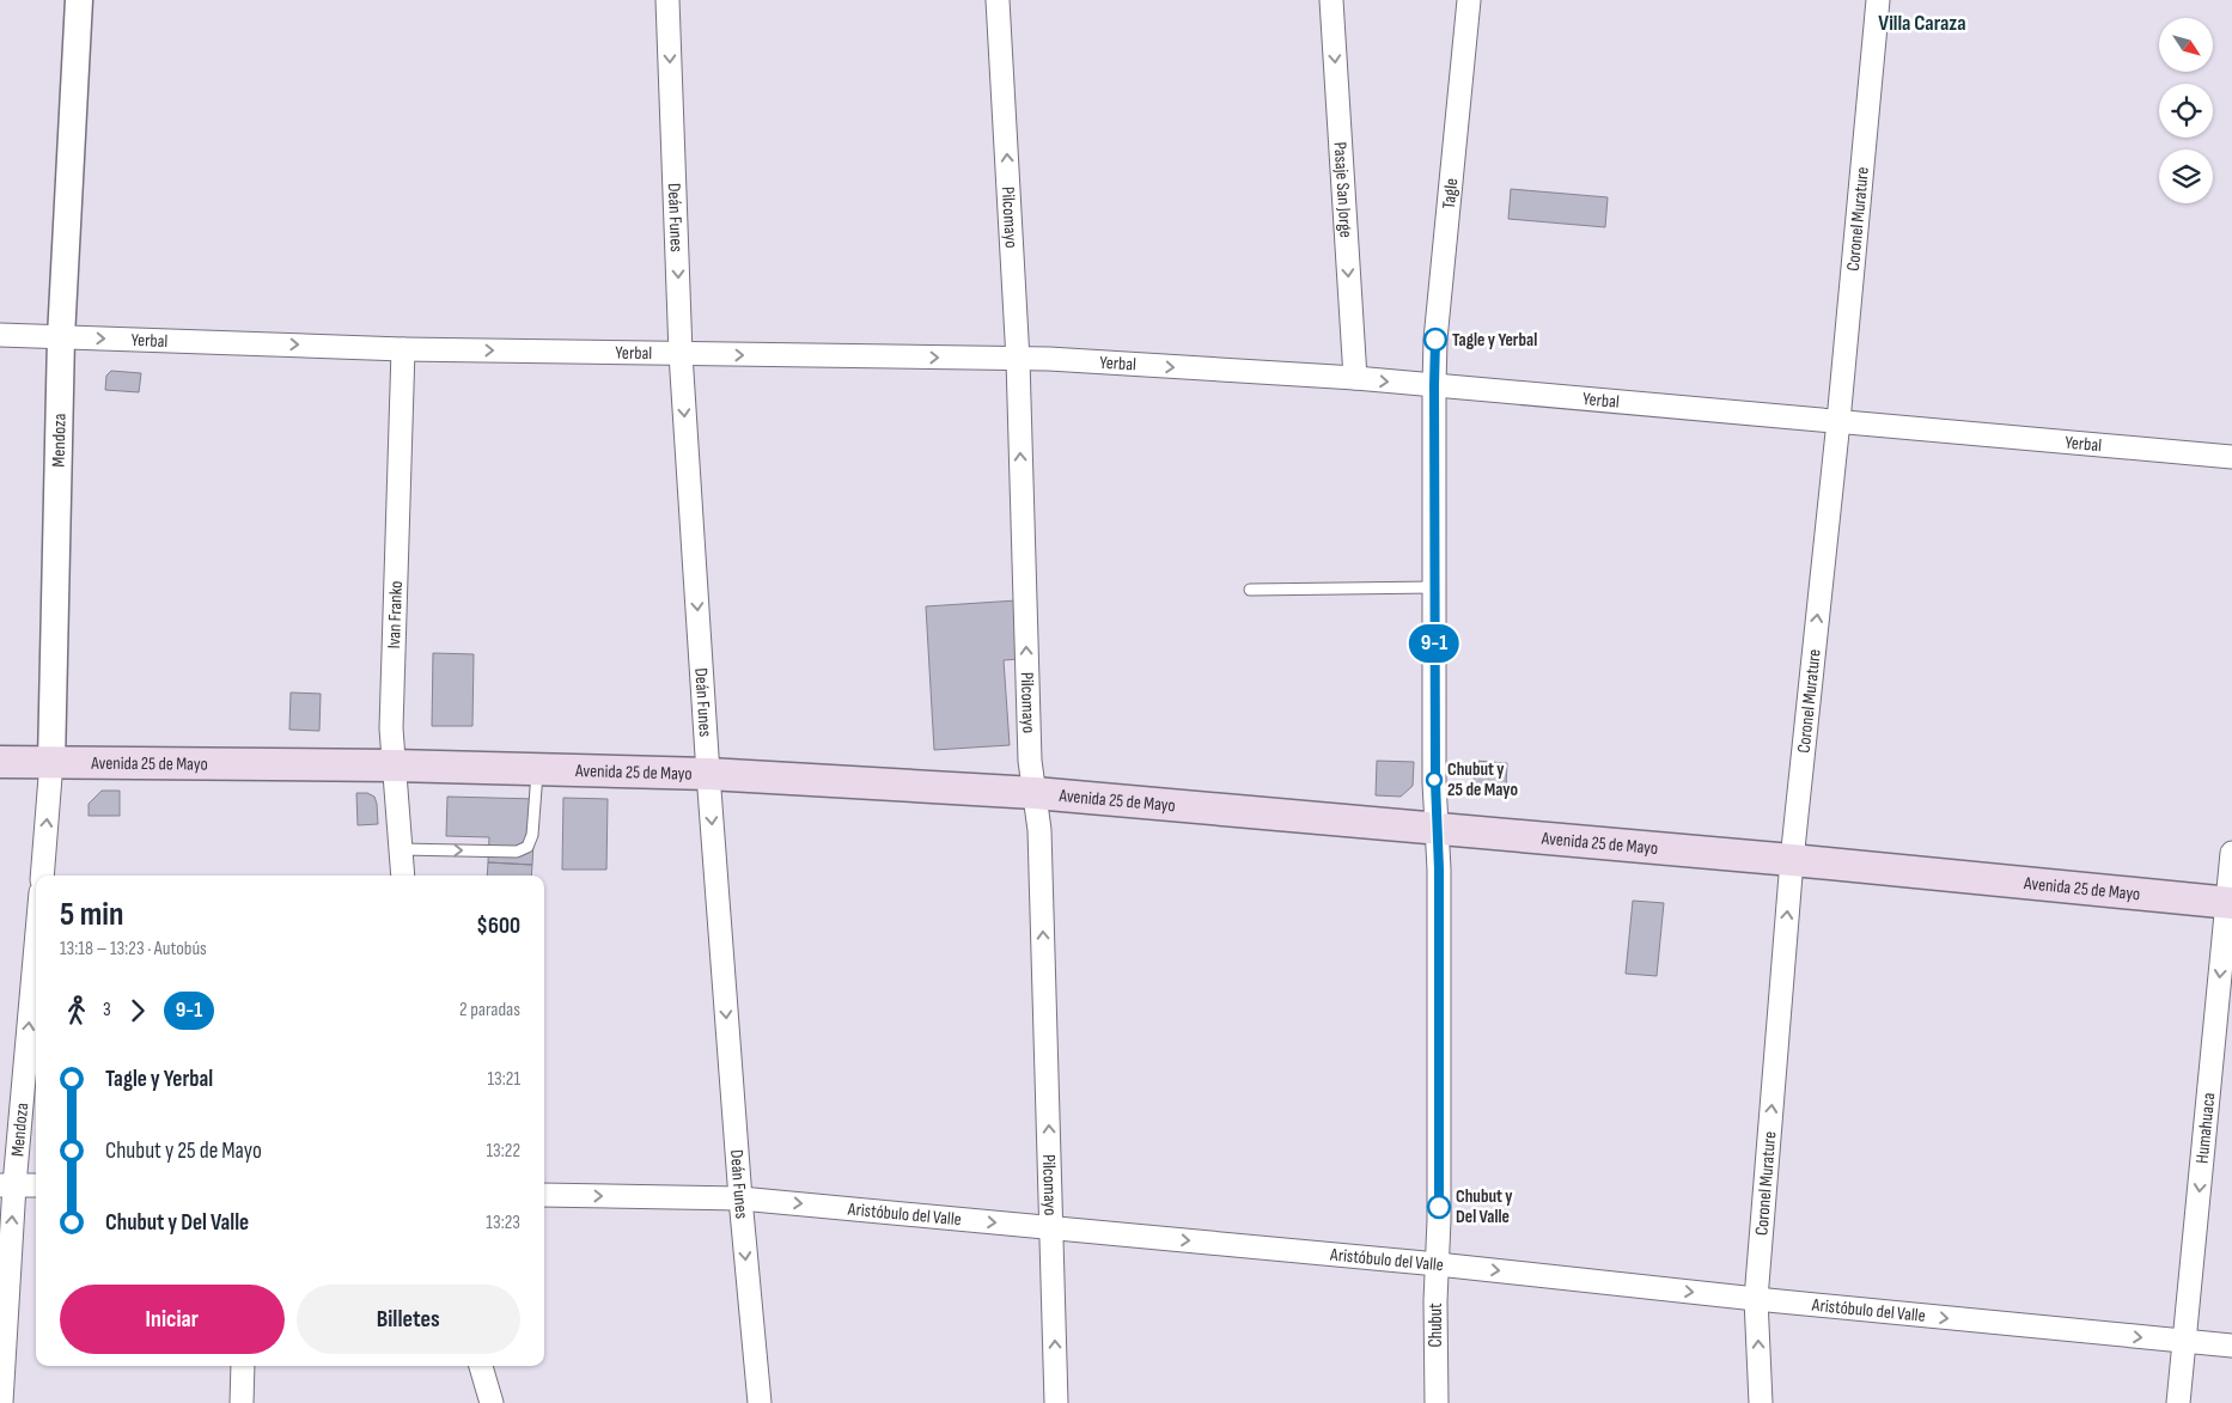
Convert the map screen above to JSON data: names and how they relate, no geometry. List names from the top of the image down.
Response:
{
  "streets": {
    "main road": ["Avenida 25 de Mayo"],
    "street": [
      "Pasaje San Jorge",
      "Tagle",
      "Pilcomayo",
      "Deán Funes",
      "Coronel Murature",
      "Yerbal",
      "Mendoza",
      "Ivan Franko",
      "Humahuaca",
      "Aristóbulo del Valle",
      "Chubut"
    ]
  },
  "crossings": [
    ["Pasaje San Jorge", "Yerbal"],
    ["Tagle", "Yerbal"],
    ["Tagle", "Chubut"],
    ["Pilcomayo", "Yerbal"],
    ["Pilcomayo", "Avenida 25 de Mayo"],
    ["Pilcomayo", "Aristóbulo del Valle"],
    ["Deán Funes", "Yerbal"],
    ["Deán Funes", "Avenida 25 de Mayo"],
    ["Deán Funes", "Aristóbulo del Valle"],
    ["Coronel Murature", "Yerbal"],
    ["Coronel Murature", "Avenida 25 de Mayo"],
    ["Coronel Murature", "Aristóbulo del Valle"],
    ["Yerbal", "Mendoza"],
    ["Yerbal", "Ivan Franko"],
    ["Yerbal", "Chubut"],
    ["Mendoza", "Avenida 25 de Mayo"],
    ["Ivan Franko", "Avenida 25 de Mayo"],
    ["Avenida 25 de Mayo", "Humahuaca"],
    ["Avenida 25 de Mayo", "Chubut"],
    ["Humahuaca", "Aristóbulo del Valle"],
    ["Aristóbulo del Valle", "Chubut"]
  ],
  "one_way": [
    "Pasaje San Jorge",
    "Pilcomayo",
    "Deán Funes",
    "Coronel Murature",
    "Yerbal",
    "Mendoza",
    "Humahuaca",
    "Aristóbulo del Valle"
  ],
  "districts": ["Villa Caraza"],
  "places": ["Tagle y Yerbal", "Chubut y 25 de Mayo", "Chubut y Del Valle"],
  "lines": ["bus line 9-1"],
  "north": "bottom right",
  "page": {
    "on_map": "9-1",
    "heading": ["5 min", "13:18 – 13:23 · Autobús", "$600"],
    "legs": ["3", "9-1", "2 paradas"],
    "list": [
      {
        "name": "Tagle y Yerbal",
        "value": "13:21"
      },
      {
        "name": "Chubut y 25 de Mayo",
        "value": "13:22"
      },
      {
        "name": "Chubut y Del Valle",
        "value": "13:23"
      }
    ],
    "buttons": ["Iniciar", "Billetes"]
  }
}
